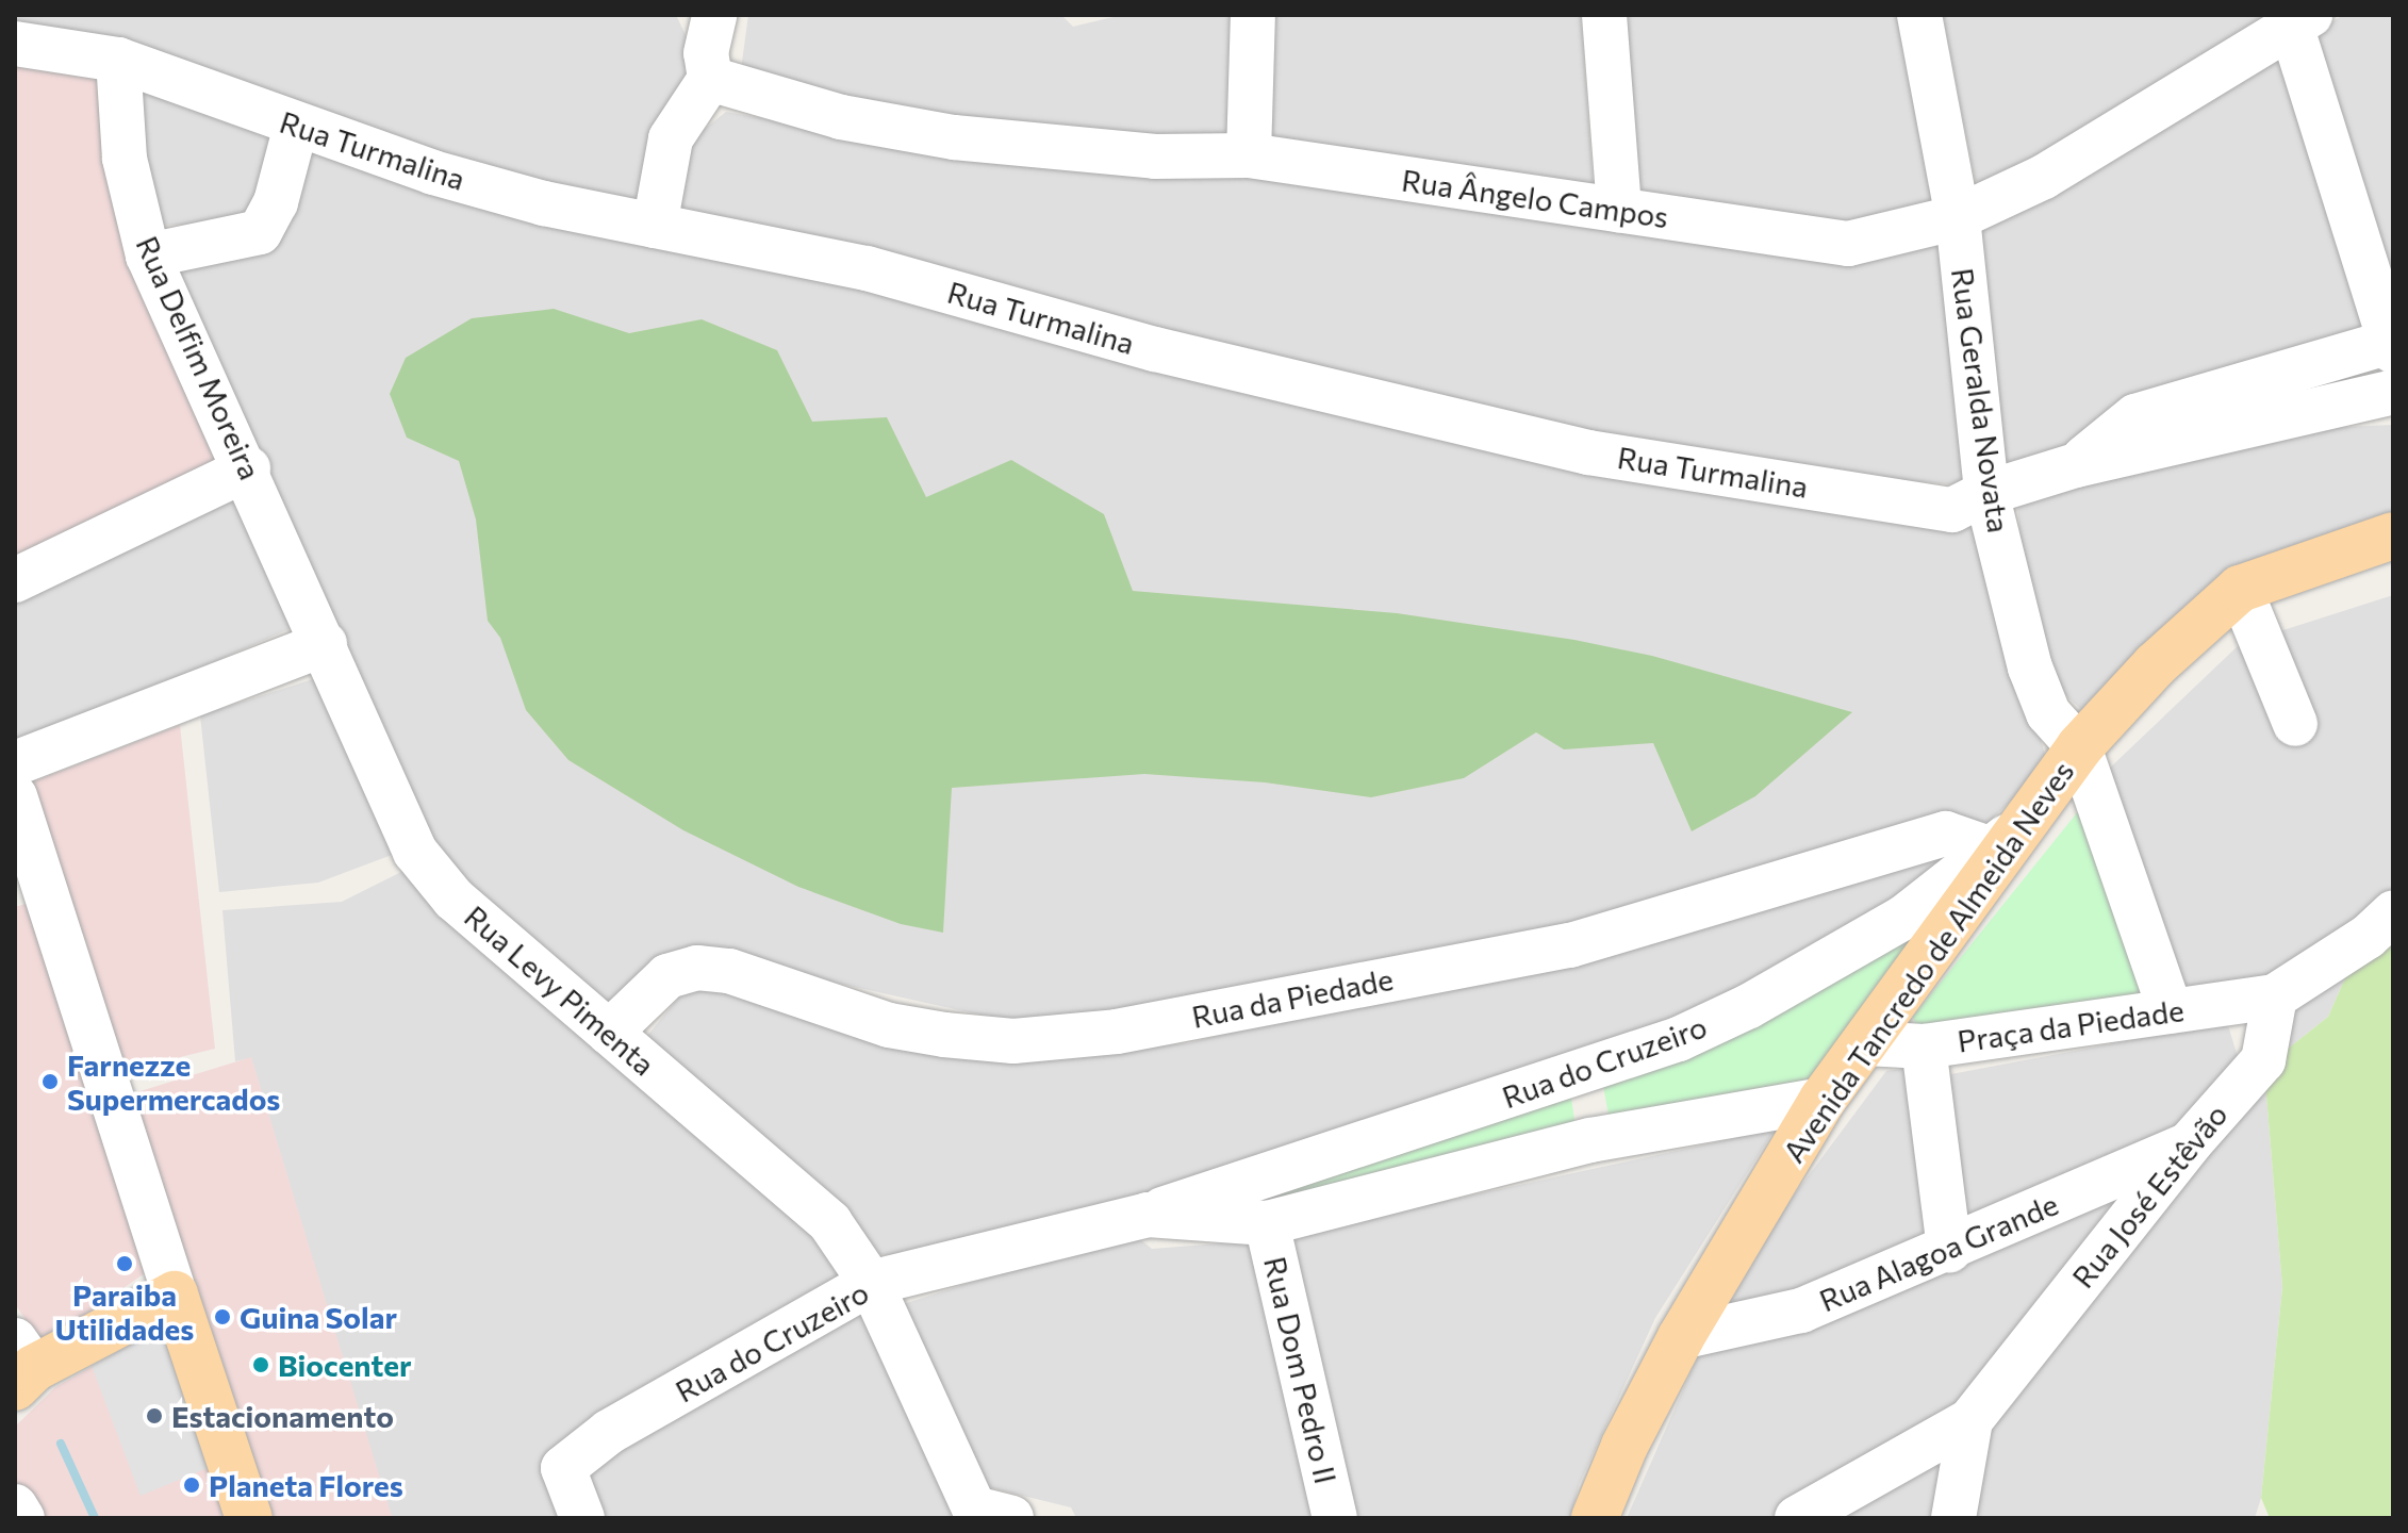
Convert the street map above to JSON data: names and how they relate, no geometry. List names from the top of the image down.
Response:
{
  "streets": {
    "main road": ["Avenida Tancredo de Almeida Neves"],
    "street": [
      "Rua Turmalina",
      "Rua Ângelo Campos",
      "Rua Delfim Moreira",
      "Rua Geralda Novata",
      "Rua Levy Pimenta",
      "Rua da Piedade",
      "Praça da Piedade",
      "Rua do Cruzeiro",
      "Rua José Estêvão",
      "Rua Alagoa Grande",
      "Rua Dom Pedro II"
    ]
  },
  "crossings": [
    ["Rua Turmalina", "Rua Delfim Moreira"],
    ["Rua Turmalina", "Rua Geralda Novata"],
    ["Rua Ângelo Campos", "Rua Geralda Novata"],
    ["Rua Delfim Moreira", "Rua Levy Pimenta"],
    ["Rua Geralda Novata", "Avenida Tancredo de Almeida Neves"],
    ["Rua Geralda Novata", "Praça da Piedade"],
    ["Avenida Tancredo de Almeida Neves", "Rua da Piedade"],
    ["Avenida Tancredo de Almeida Neves", "Praça da Piedade"],
    ["Avenida Tancredo de Almeida Neves", "Rua do Cruzeiro"],
    ["Avenida Tancredo de Almeida Neves", "Rua Alagoa Grande"],
    ["Rua Levy Pimenta", "Rua da Piedade"],
    ["Rua Levy Pimenta", "Rua do Cruzeiro"],
    ["Rua da Piedade", "Rua do Cruzeiro"],
    ["Praça da Piedade", "Rua José Estêvão"],
    ["Rua do Cruzeiro", "Rua Dom Pedro II"],
    ["Rua José Estêvão", "Rua Alagoa Grande"]
  ],
  "places": [
    "Farnezze Supermercados",
    "Paraiba Utilidades",
    "Guina Solar",
    "Biocenter",
    "Estacionamento",
    "Planeta Flores"
  ]
}
